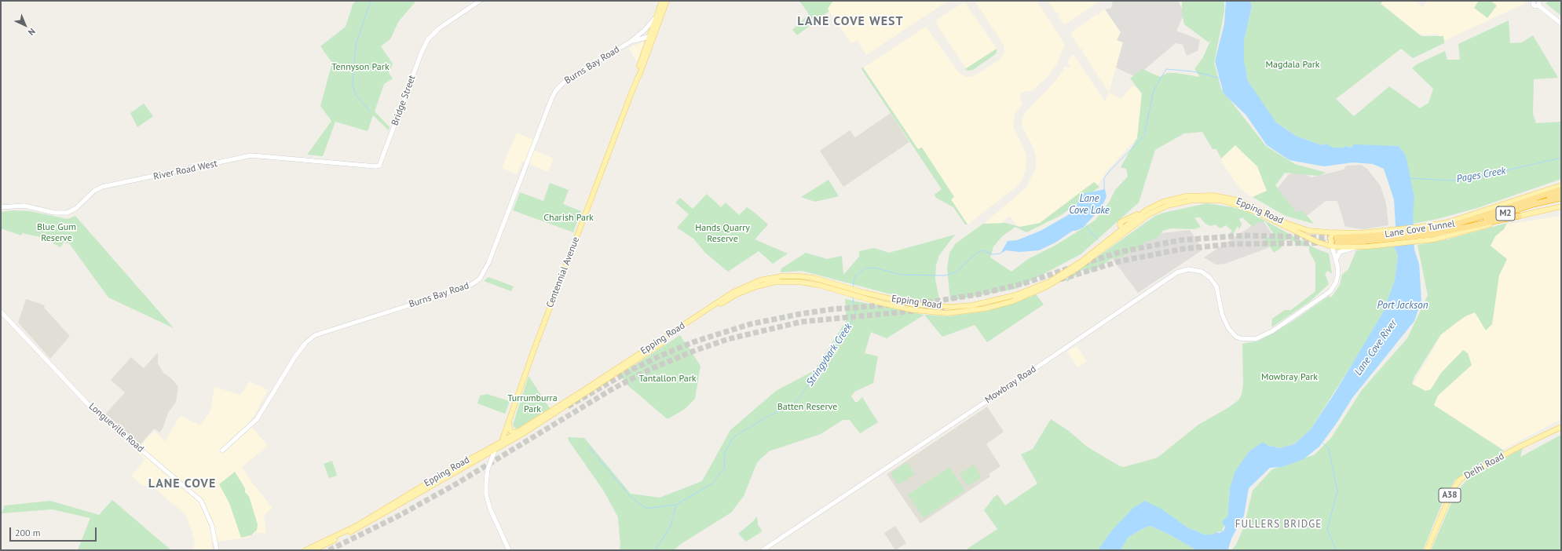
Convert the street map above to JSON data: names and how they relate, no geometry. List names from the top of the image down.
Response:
{
  "streets": {
    "highway": ["M2", "Lane Cove Tunnel"],
    "main road": [
      "Burns Bay Road",
      "Bridge Street",
      "River Road West",
      "Epping Road",
      "Centennial Avenue",
      "Mowbray Road",
      "Longueville Road",
      "Delhi Road",
      "A38"
    ]
  },
  "crossings": [
    ["Burns Bay Road", "Centennial Avenue"],
    ["Bridge Street", "River Road West"],
    ["Epping Road", "M2"],
    ["Epping Road", "Lane Cove Tunnel"],
    ["Epping Road", "Centennial Avenue"],
    ["Epping Road", "Mowbray Road"],
    ["M2", "Lane Cove Tunnel"]
  ],
  "districts": ["LANE COVE WEST", "LANE COVE", "FULLERS BRIDGE"],
  "water": [
    "Pages Creek",
    "Lane Cove Lake",
    "Port Jackson",
    "Lane Cove River",
    "Stringybark Creek"
  ],
  "parks": [
    "Magdala Park",
    "Tennyson Park",
    "Charish Park",
    "Blue Gum Reserve",
    "Hands Quarry Reserve",
    "Mowbray Park",
    "Tantallon Park",
    "Turrumburra Park",
    "Batten Reserve"
  ],
  "scale_bar": "200 m",
  "north": "bottom right"
}
